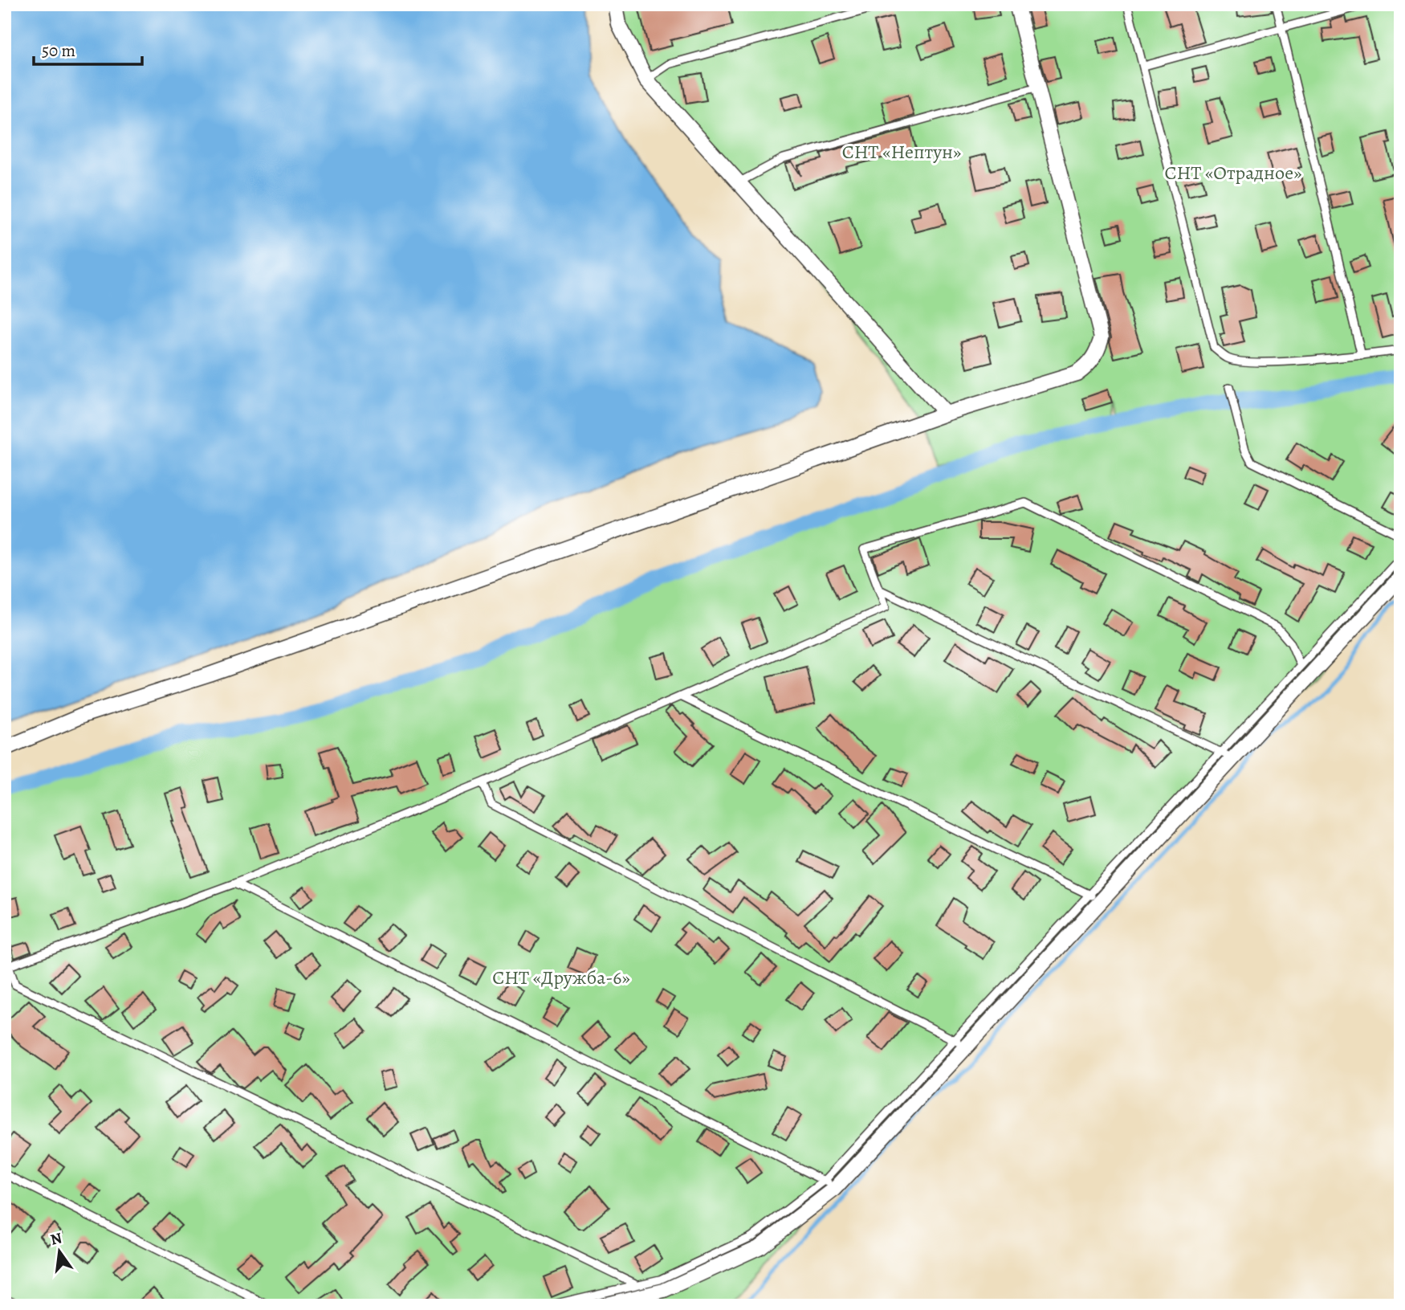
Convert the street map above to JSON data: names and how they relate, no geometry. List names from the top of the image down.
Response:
{
  "parks": ["СНТ «Нептун»", "СНТ «Отрадное»", "СНТ «Дружба-6»"],
  "scale_bar": "50 m",
  "north": "top"
}
